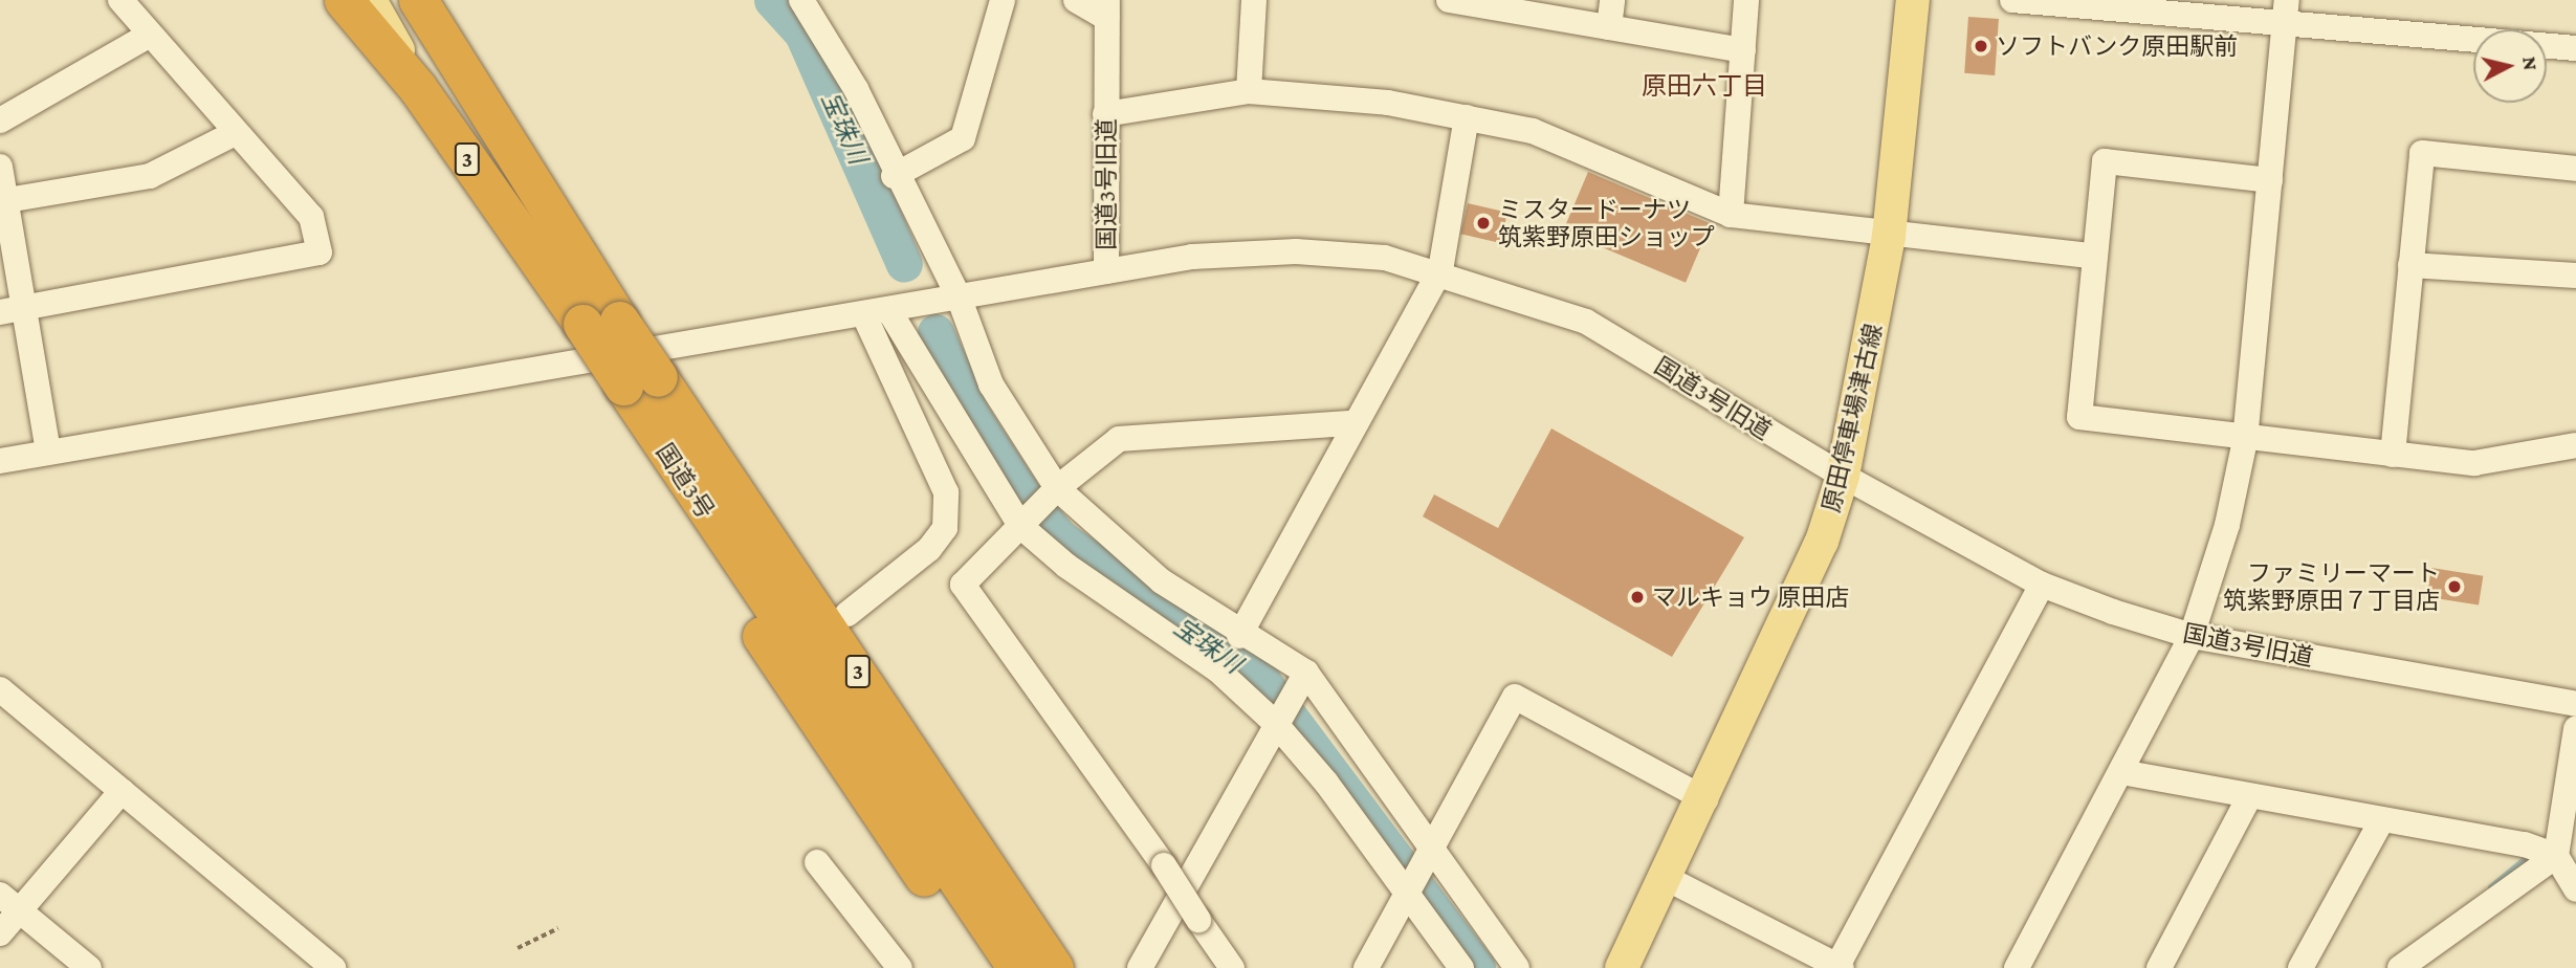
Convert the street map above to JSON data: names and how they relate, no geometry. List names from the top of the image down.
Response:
{
  "streets": {
    "highway": ["3", "国道3号"],
    "main road": ["原田停車場津古線"],
    "street": ["国道3号旧道"]
  },
  "crossings": [
    ["国道3号旧道", "原田停車場津古線"]
  ],
  "districts": ["原田六丁目"],
  "water": ["宝珠川"],
  "places": [
    "ソフトバンク原田駅前",
    "ミスタードーナツ 筑紫野原田ショップ",
    "ファミリーマート 筑紫野原田７丁目店",
    "マルキョウ 原田店"
  ],
  "north": "right"
}
